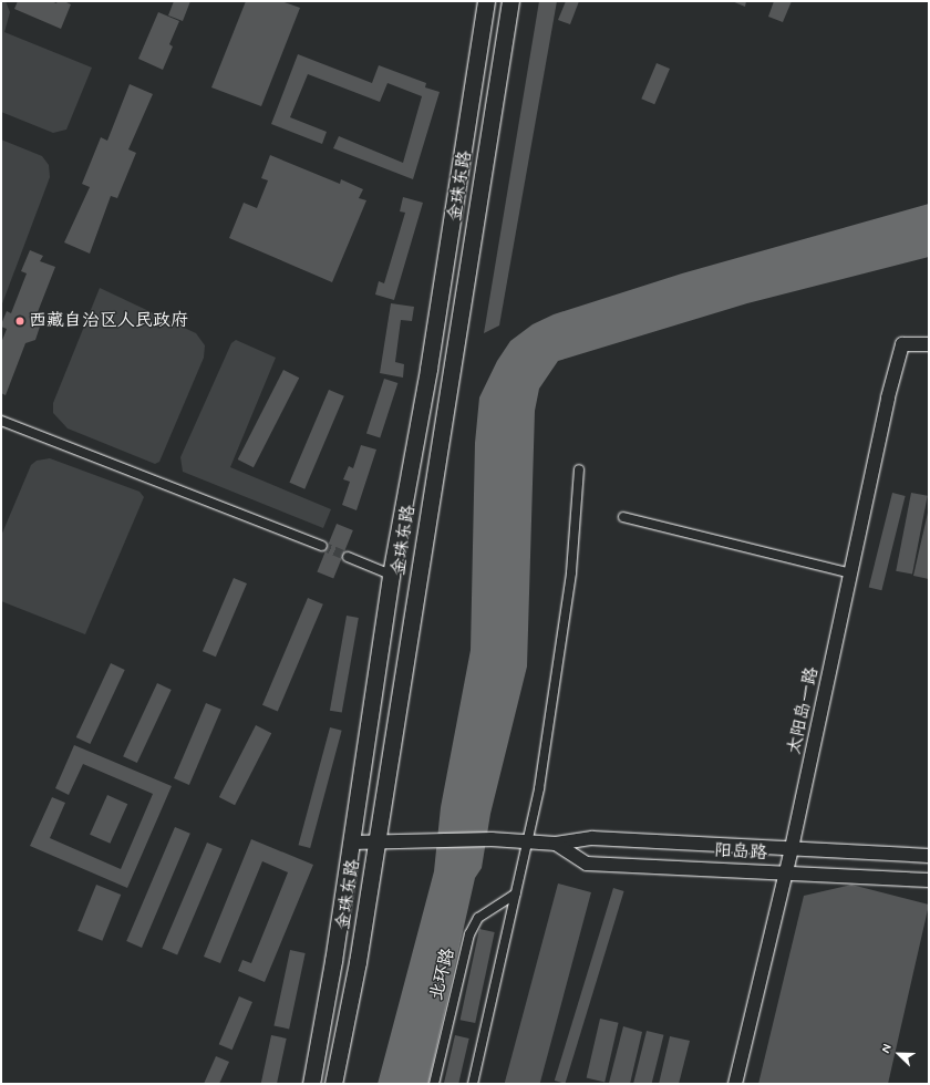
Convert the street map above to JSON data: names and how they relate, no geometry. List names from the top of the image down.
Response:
{
  "streets": {
    "highway": ["金珠东路"],
    "main road": ["太阳岛一路", "阳岛路"],
    "street": ["北环路"]
  },
  "crossings": [
    ["金珠东路", "阳岛路"],
    ["太阳岛一路", "阳岛路"]
  ],
  "places": ["西藏自治区人民政府"],
  "north": "top left"
}
